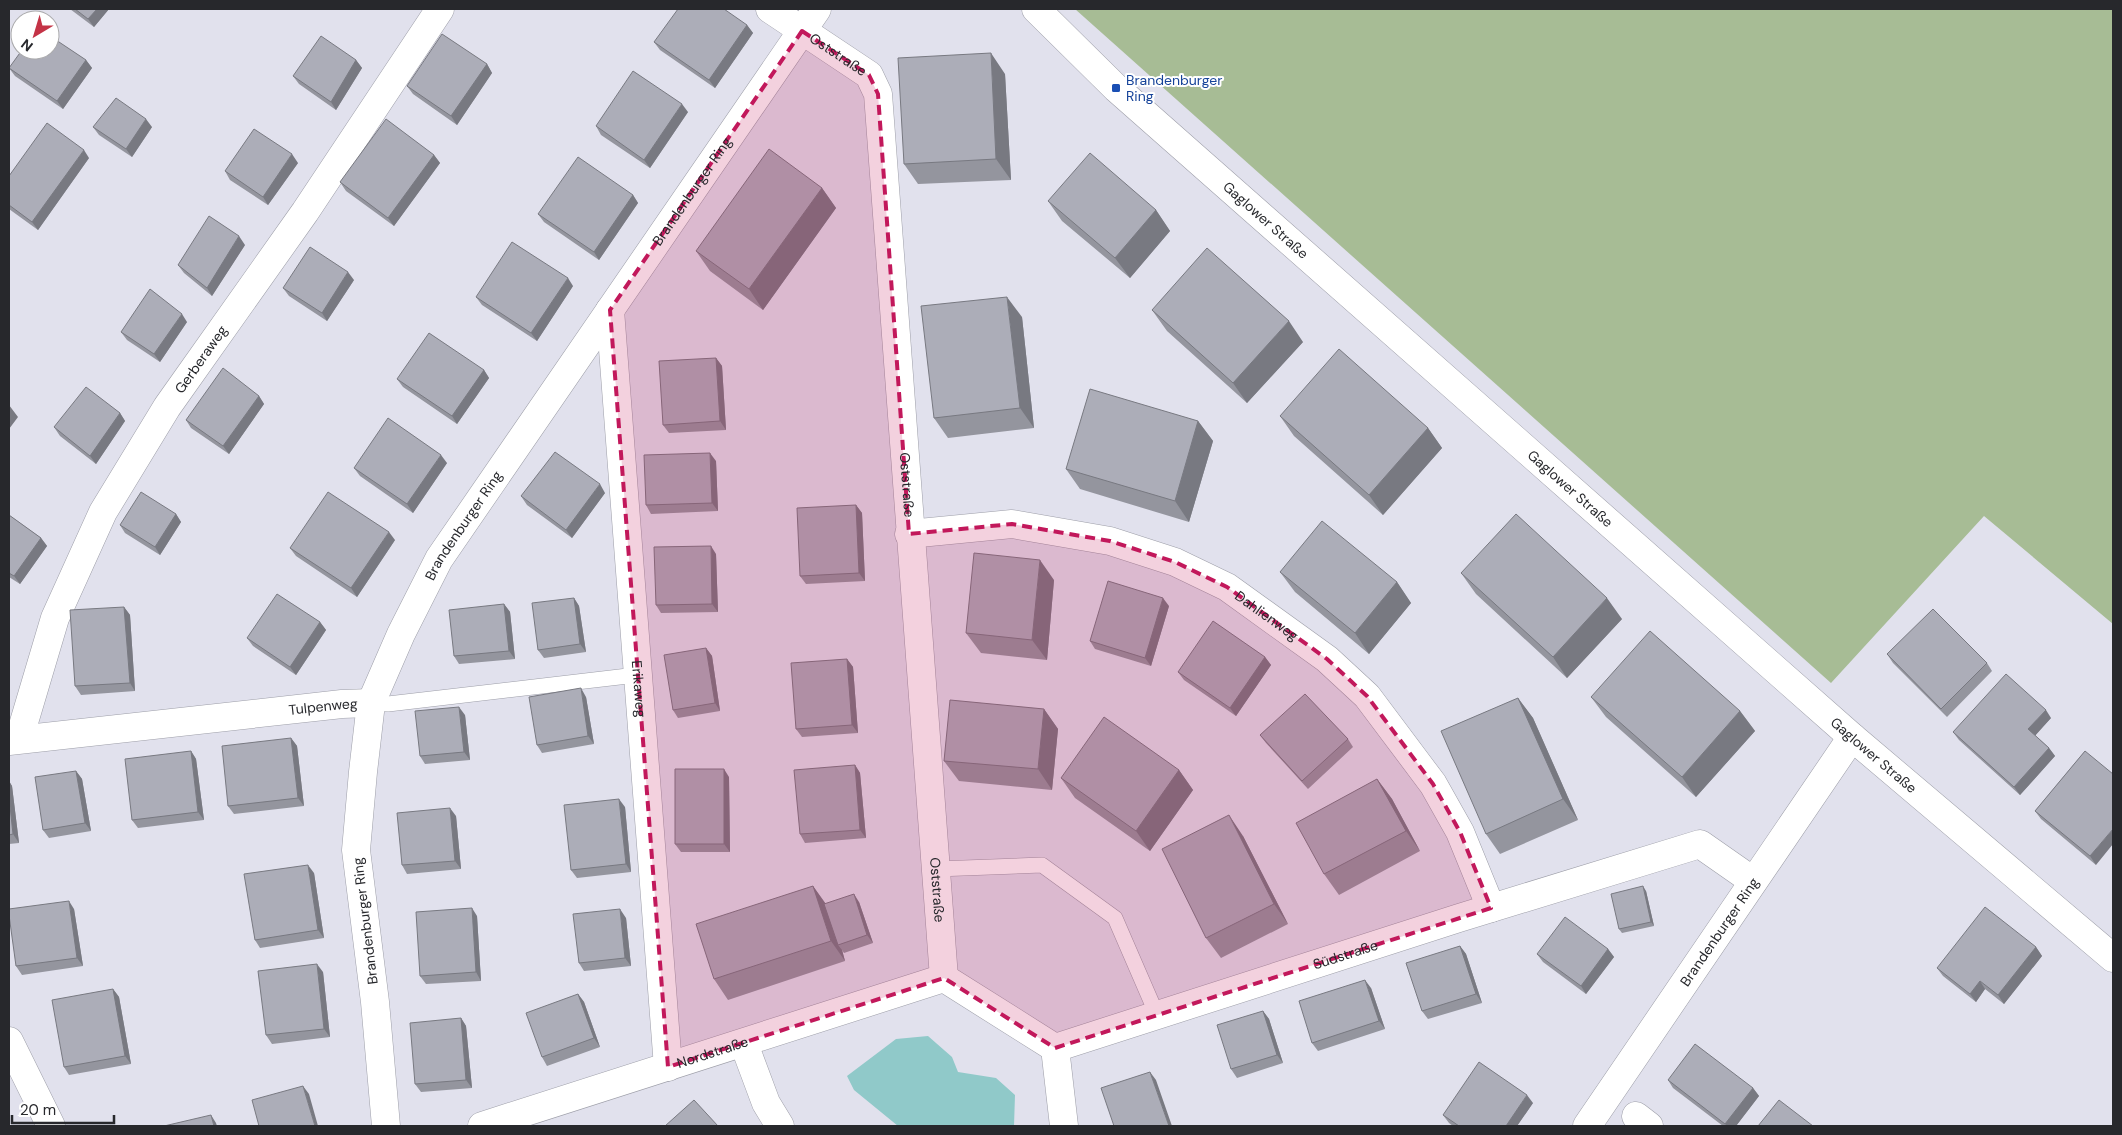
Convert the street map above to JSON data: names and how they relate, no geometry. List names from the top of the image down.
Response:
{
  "streets": {
    "street": [
      "Oststraße",
      "Brandenburger Ring",
      "Gaglower Straße",
      "Gerberaweg",
      "Dahlienweg",
      "Erikaweg",
      "Tulpenweg",
      "Südstraße",
      "Nordstraße"
    ]
  },
  "crossings": [
    ["Oststraße", "Brandenburger Ring"],
    ["Oststraße", "Dahlienweg"],
    ["Oststraße", "Nordstraße"],
    ["Brandenburger Ring", "Gaglower Straße"],
    ["Brandenburger Ring", "Erikaweg"],
    ["Brandenburger Ring", "Tulpenweg"],
    ["Brandenburger Ring", "Südstraße"],
    ["Gerberaweg", "Tulpenweg"],
    ["Dahlienweg", "Südstraße"],
    ["Erikaweg", "Tulpenweg"],
    ["Erikaweg", "Nordstraße"]
  ],
  "places": {
    "transit": ["Brandenburger Ring"]
  },
  "scale_bar": "20 m",
  "north": "bottom left"
}
